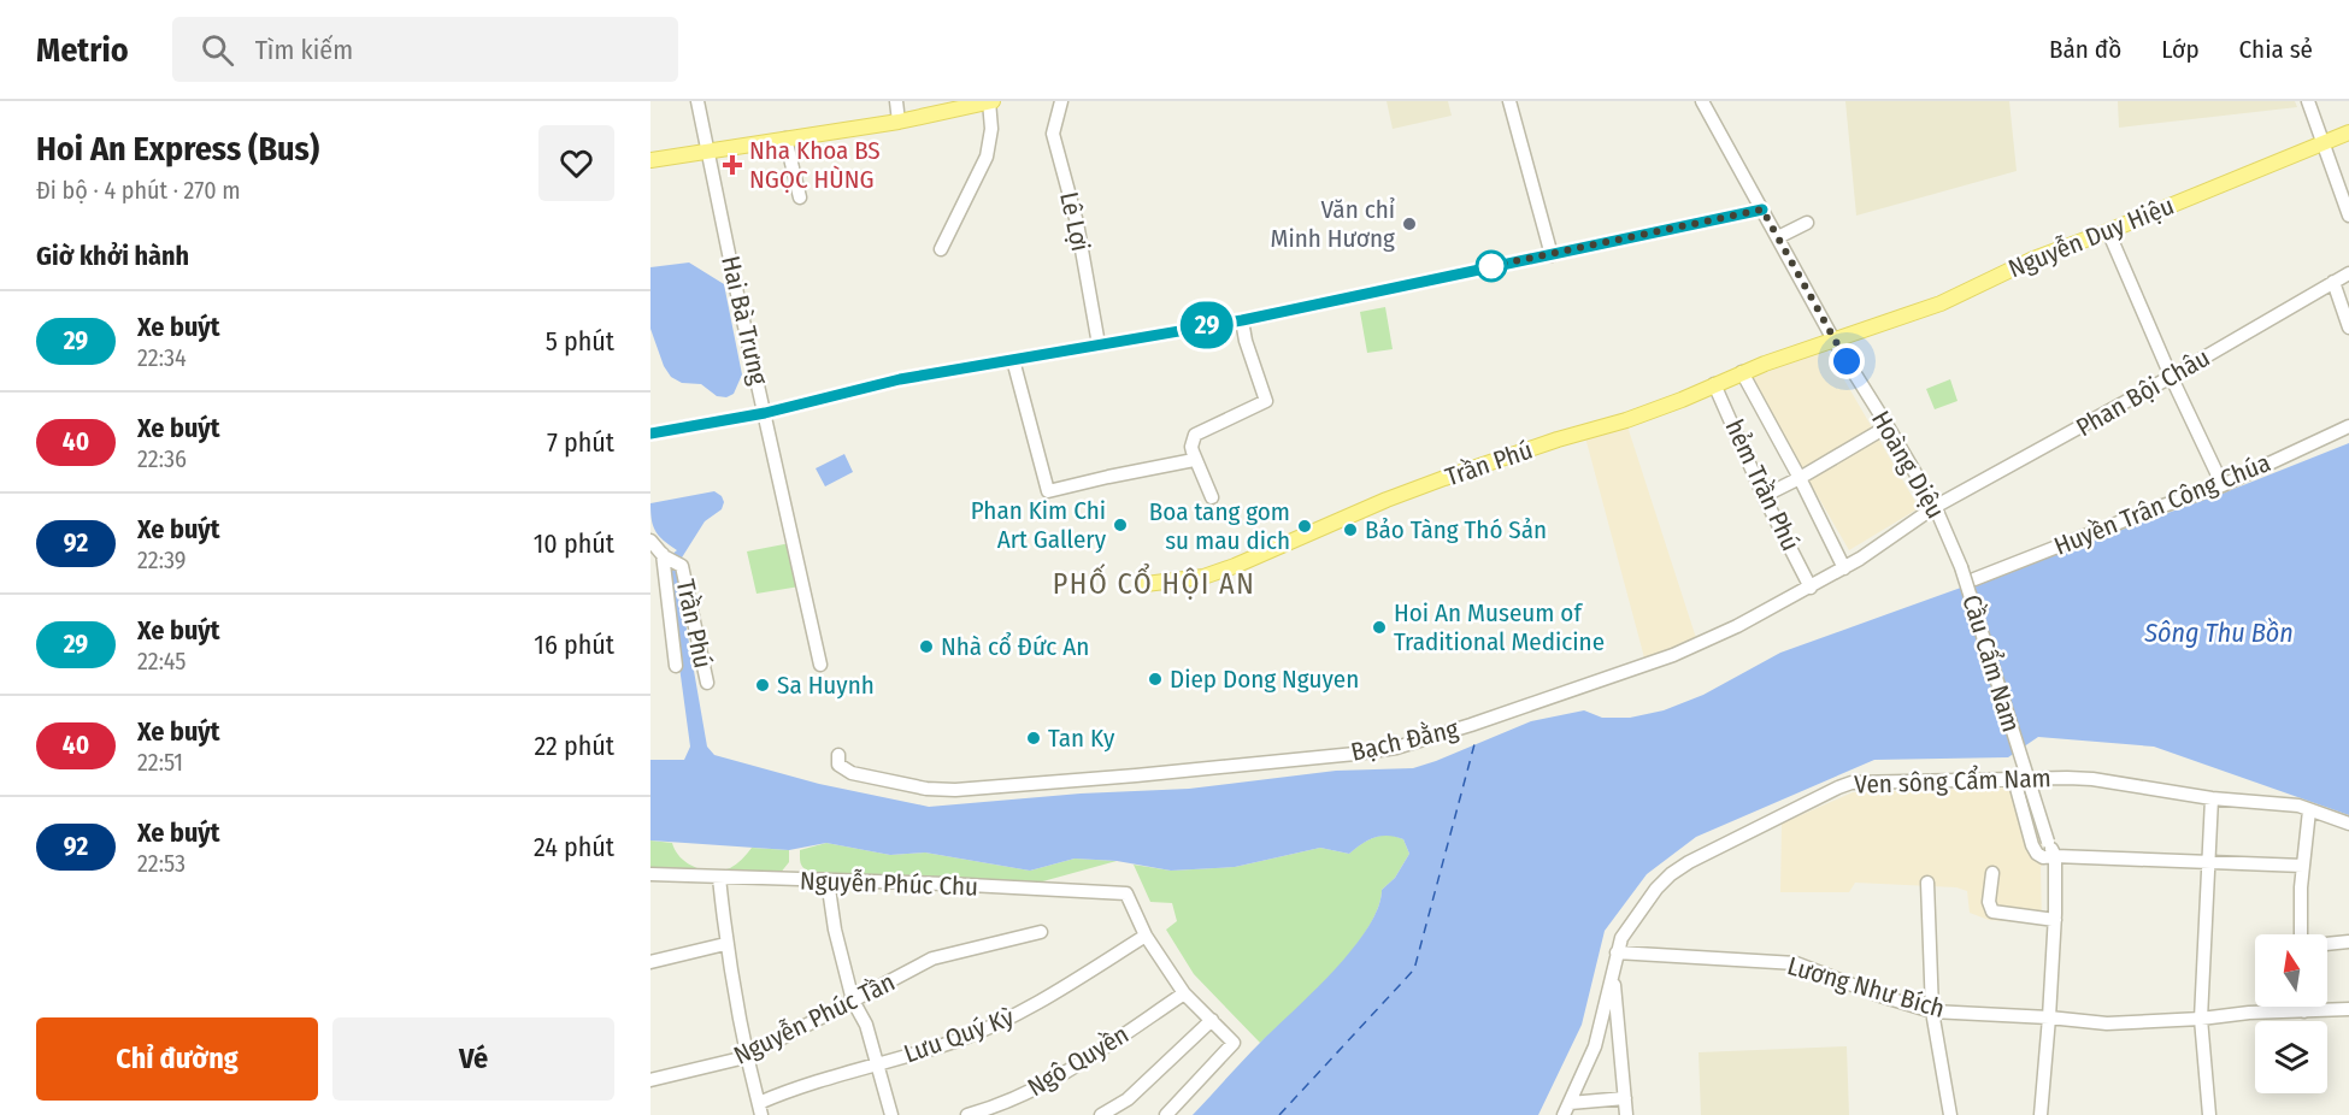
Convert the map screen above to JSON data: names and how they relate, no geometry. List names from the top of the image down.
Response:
{
  "streets": {
    "main road": ["Nguyễn Duy Hiệu", "Trần Phú"],
    "street": [
      "Lê Lợi",
      "Hai Bà Trưng",
      "Phan Bội Châu",
      "Hoàng Diệu",
      "hẻm Trần Phú",
      "Huyền Trân Công Chúa",
      "Cầu Cẩm Nam",
      "Bạch Đằng",
      "Ven sông Cẩm Nam",
      "Nguyễn Phúc Chu",
      "Lương Như Bích",
      "Nguyễn Phúc Tần",
      "Lưu Quý Kỳ",
      "Ngô Quyền"
    ]
  },
  "crossings": [
    ["Nguyễn Duy Hiệu", "Trần Phú"],
    ["Nguyễn Duy Hiệu", "Hoàng Diệu"],
    ["Phan Bội Châu", "Hoàng Diệu"],
    ["Phan Bội Châu", "Bạch Đằng"],
    ["Trần Phú", "Hoàng Diệu"],
    ["Trần Phú", "hẻm Trần Phú"],
    ["Hoàng Diệu", "Cầu Cẩm Nam"],
    ["Hoàng Diệu", "Bạch Đằng"],
    ["hẻm Trần Phú", "Bạch Đằng"],
    ["Ven sông Cẩm Nam", "Lương Như Bích"],
    ["Nguyễn Phúc Chu", "Lưu Quý Kỳ"]
  ],
  "districts": ["PHỐ CỔ HỘI AN"],
  "water": ["Sông Thu Bồn"],
  "places": {
    "health": ["Nha Khoa BS NGỌC HÙNG"],
    "other": [
      "Văn chỉ Minh Hương",
      "Phan Kim Chi Art Gallery",
      "Boa tang gom su mau dich",
      "Bảo Tàng Thó Sản",
      "Hoi An Museum of Traditional Medicine",
      "Nhà cổ Đức An",
      "Diep Dong Nguyen",
      "Sa Huynh",
      "Tan Ky"
    ]
  },
  "lines": ["bus line 29"],
  "north": "top",
  "page": {
    "header": "Metrio",
    "search": "Tìm kiếm",
    "nav": ["Bản đồ", "Lớp", "Chia sẻ"],
    "heading": [
      ["Hoi An Express (Bus)", "Đi bộ · 4 phút · 270 m"],
      "Giờ khởi hành"
    ],
    "on_map": "29",
    "list": [
      {
        "mark": "29",
        "name": "Xe buýt",
        "note": "22:34",
        "value": "5 phút"
      },
      {
        "mark": "40",
        "name": "Xe buýt",
        "note": "22:36",
        "value": "7 phút"
      },
      {
        "mark": "92",
        "name": "Xe buýt",
        "note": "22:39",
        "value": "10 phút"
      },
      {
        "mark": "29",
        "name": "Xe buýt",
        "note": "22:45",
        "value": "16 phút"
      },
      {
        "mark": "40",
        "name": "Xe buýt",
        "note": "22:51",
        "value": "22 phút"
      },
      {
        "mark": "92",
        "name": "Xe buýt",
        "note": "22:53",
        "value": "24 phút"
      }
    ],
    "buttons": ["Chỉ đường", "Vé"]
  }
}
